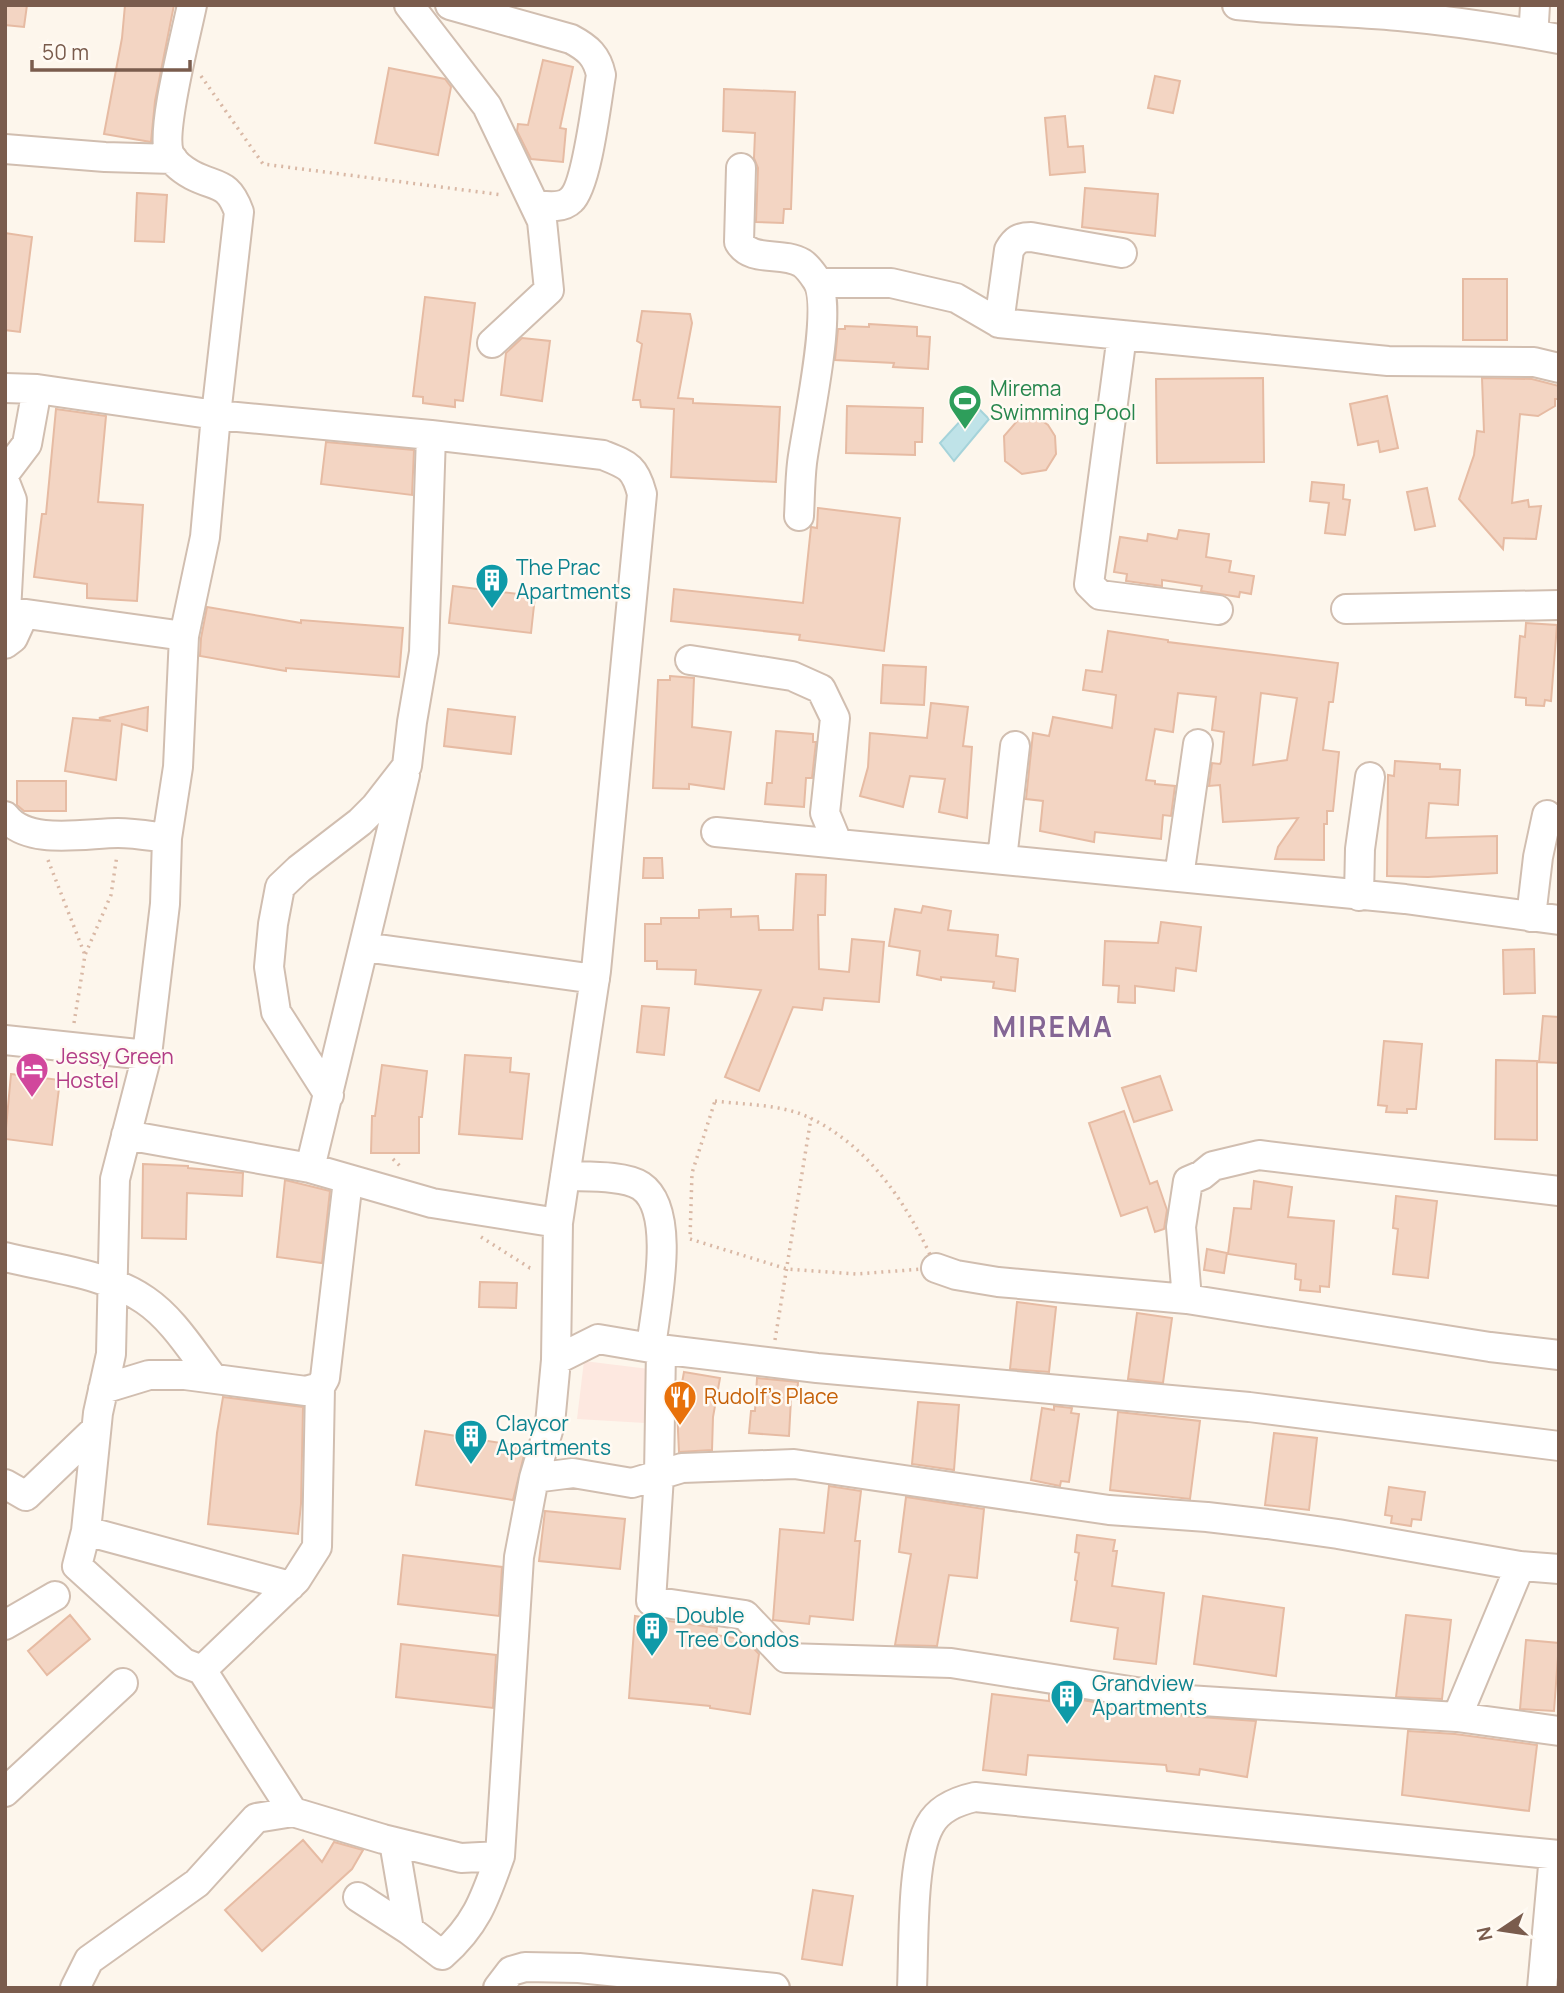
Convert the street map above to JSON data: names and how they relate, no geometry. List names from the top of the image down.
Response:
{
  "districts": ["MIREMA"],
  "places": {
    "sports": ["Mirema Swimming Pool"],
    "building": [
      "The Prac Apartments",
      "Claycor Apartments",
      "Double Tree Condos",
      "Grandview Apartments"
    ],
    "hotel": ["Jessy Green Hostel"],
    "restaurant": ["Rudolf's Place"]
  },
  "scale_bar": "50 m",
  "north": "left"
}
